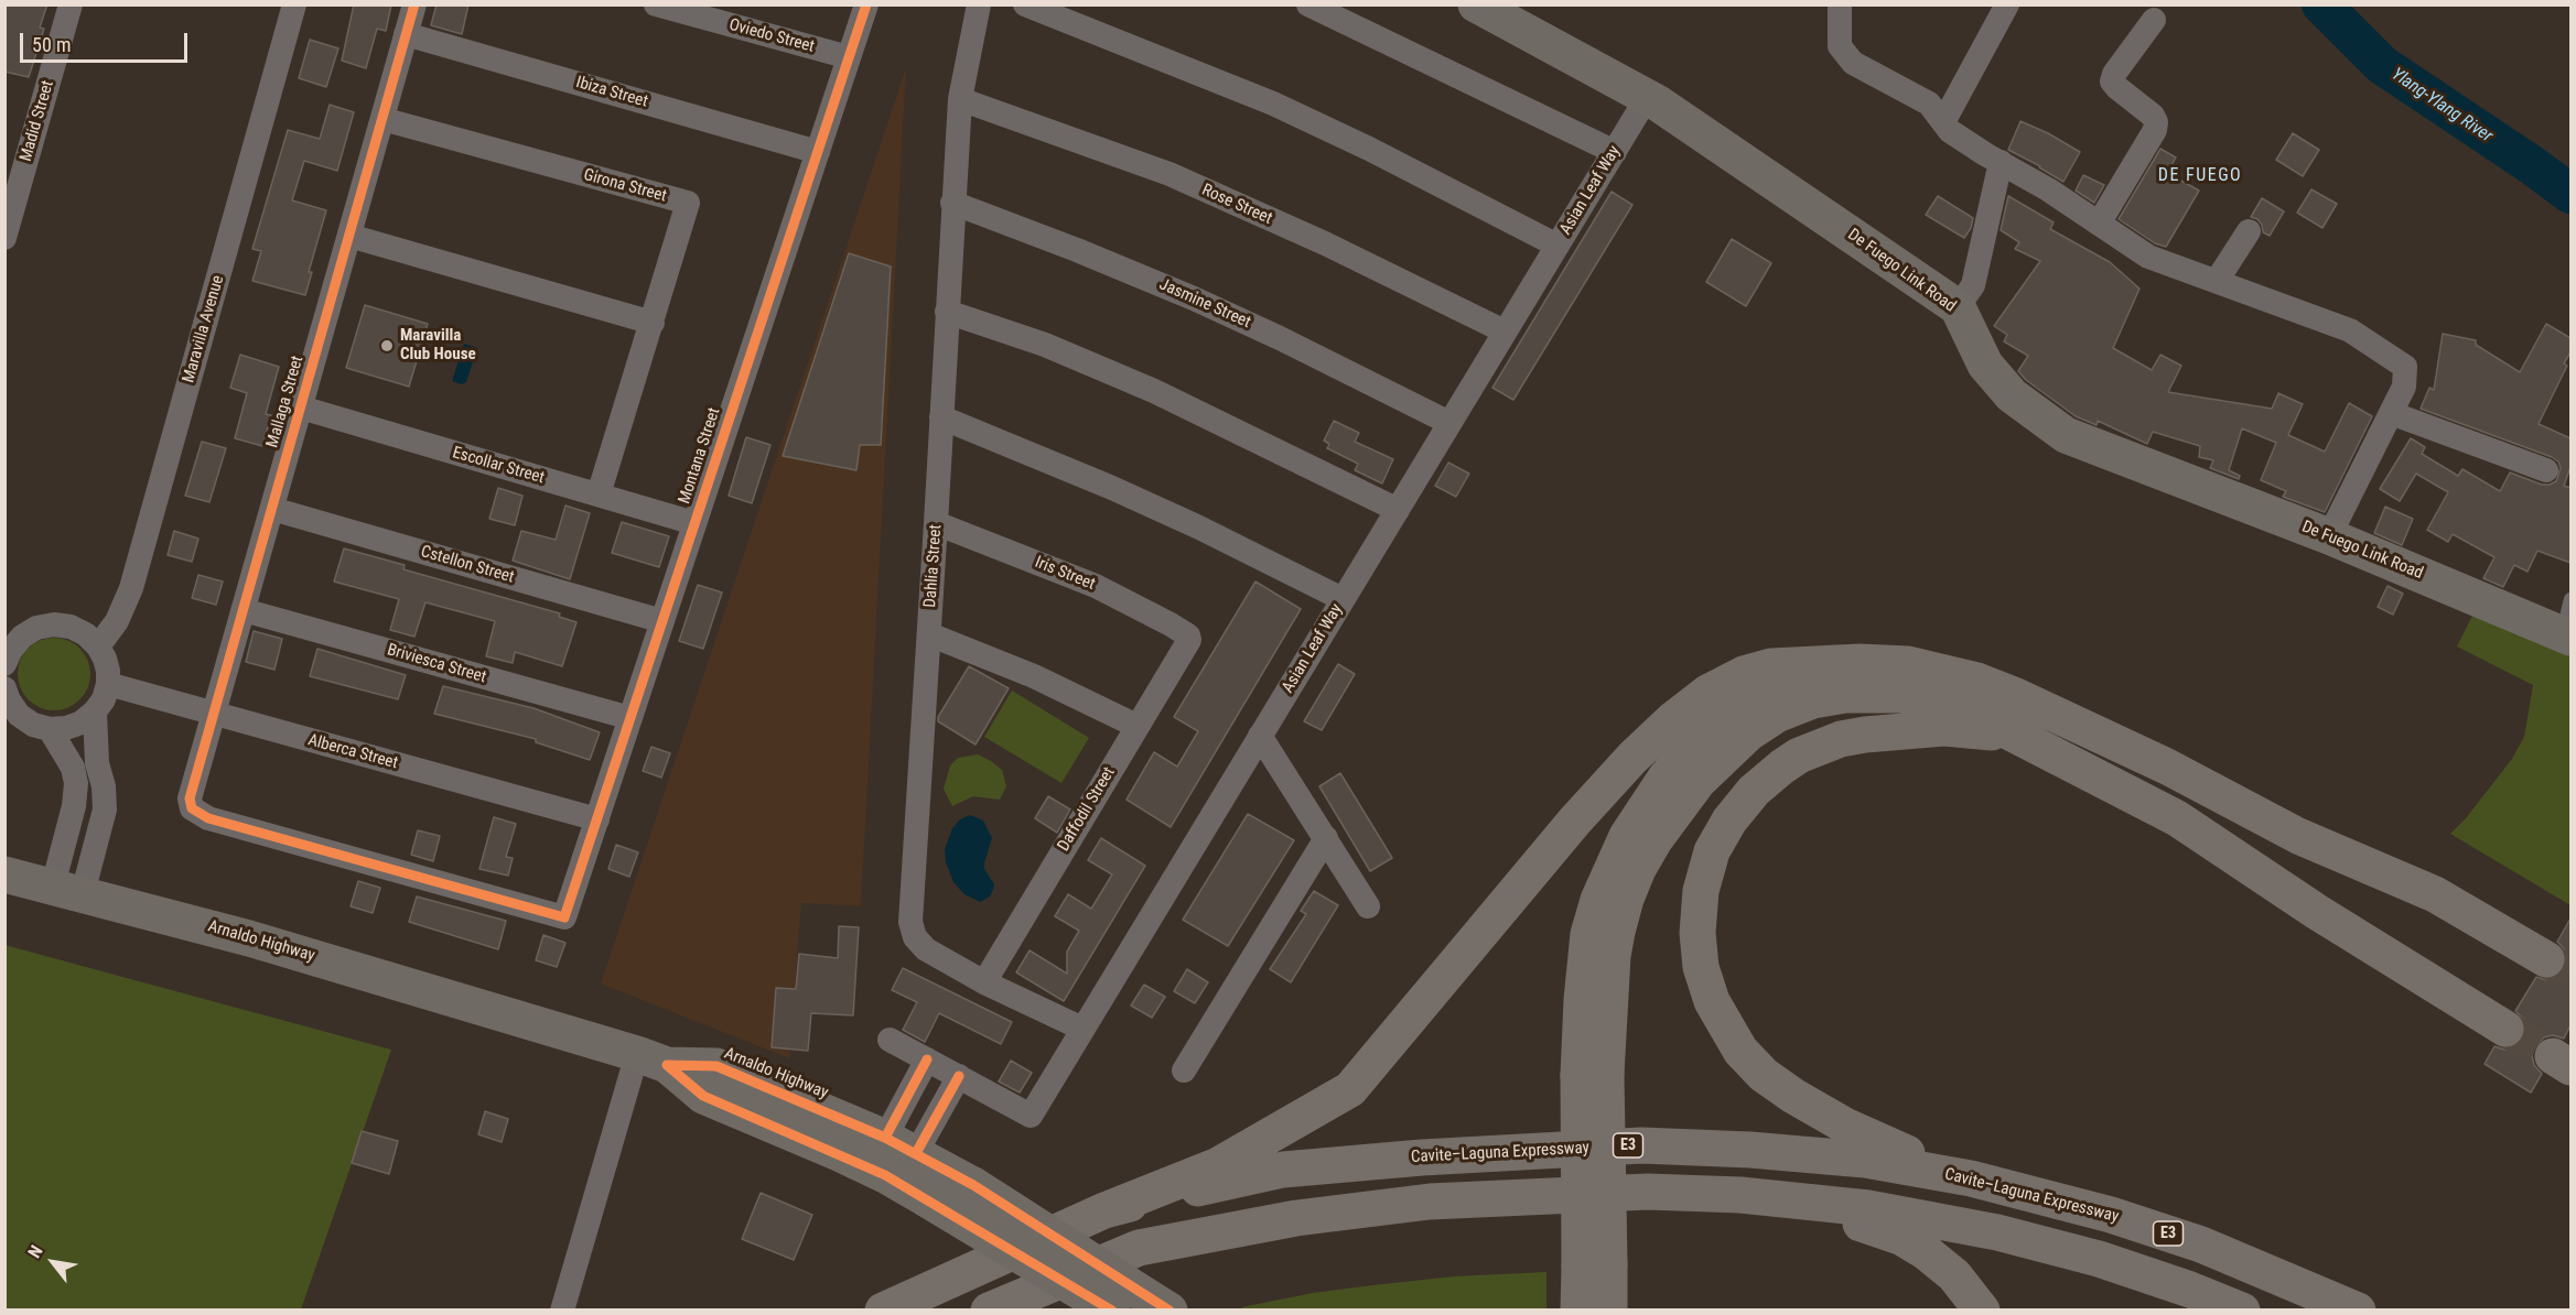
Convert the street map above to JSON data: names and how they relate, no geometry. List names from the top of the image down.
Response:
{
  "streets": {
    "highway": ["E3", "Cavite–Laguna Expressway"],
    "main road": ["De Fuego Link Road", "Arnaldo Highway"],
    "street": [
      "Oviedo Street",
      "Ibiza Street",
      "Madid Street",
      "Girona Street",
      "Asian Leaf Way",
      "Rose Street",
      "Jasmine Street",
      "Maravilla Avenue",
      "Mallaga Street",
      "Montana Street",
      "Escollar Street",
      "Cstellon Street",
      "Dahlia Street",
      "Iris Street",
      "Briviesca Street",
      "Alberca Street",
      "Daffodil Street"
    ]
  },
  "crossings": [
    ["Oviedo Street", "Montana Street"],
    ["Ibiza Street", "Mallaga Street"],
    ["Ibiza Street", "Montana Street"],
    ["Girona Street", "Mallaga Street"],
    ["Girona Street", "Escollar Street"],
    ["Asian Leaf Way", "Rose Street"],
    ["Asian Leaf Way", "Jasmine Street"],
    ["Asian Leaf Way", "Dahlia Street"],
    ["Rose Street", "Dahlia Street"],
    ["Jasmine Street", "Dahlia Street"],
    ["Mallaga Street", "Montana Street"],
    ["Mallaga Street", "Escollar Street"],
    ["Mallaga Street", "Cstellon Street"],
    ["Mallaga Street", "Briviesca Street"],
    ["Mallaga Street", "Alberca Street"],
    ["Montana Street", "Escollar Street"],
    ["Montana Street", "Cstellon Street"],
    ["Montana Street", "Briviesca Street"],
    ["Montana Street", "Alberca Street"],
    ["Dahlia Street", "Iris Street"],
    ["Dahlia Street", "Daffodil Street"],
    ["Iris Street", "Daffodil Street"]
  ],
  "districts": ["DE FUEGO"],
  "water": ["Ylang-Ylang River"],
  "places": ["Maravilla Club House"],
  "scale_bar": "50 m",
  "north": "top left"
}
